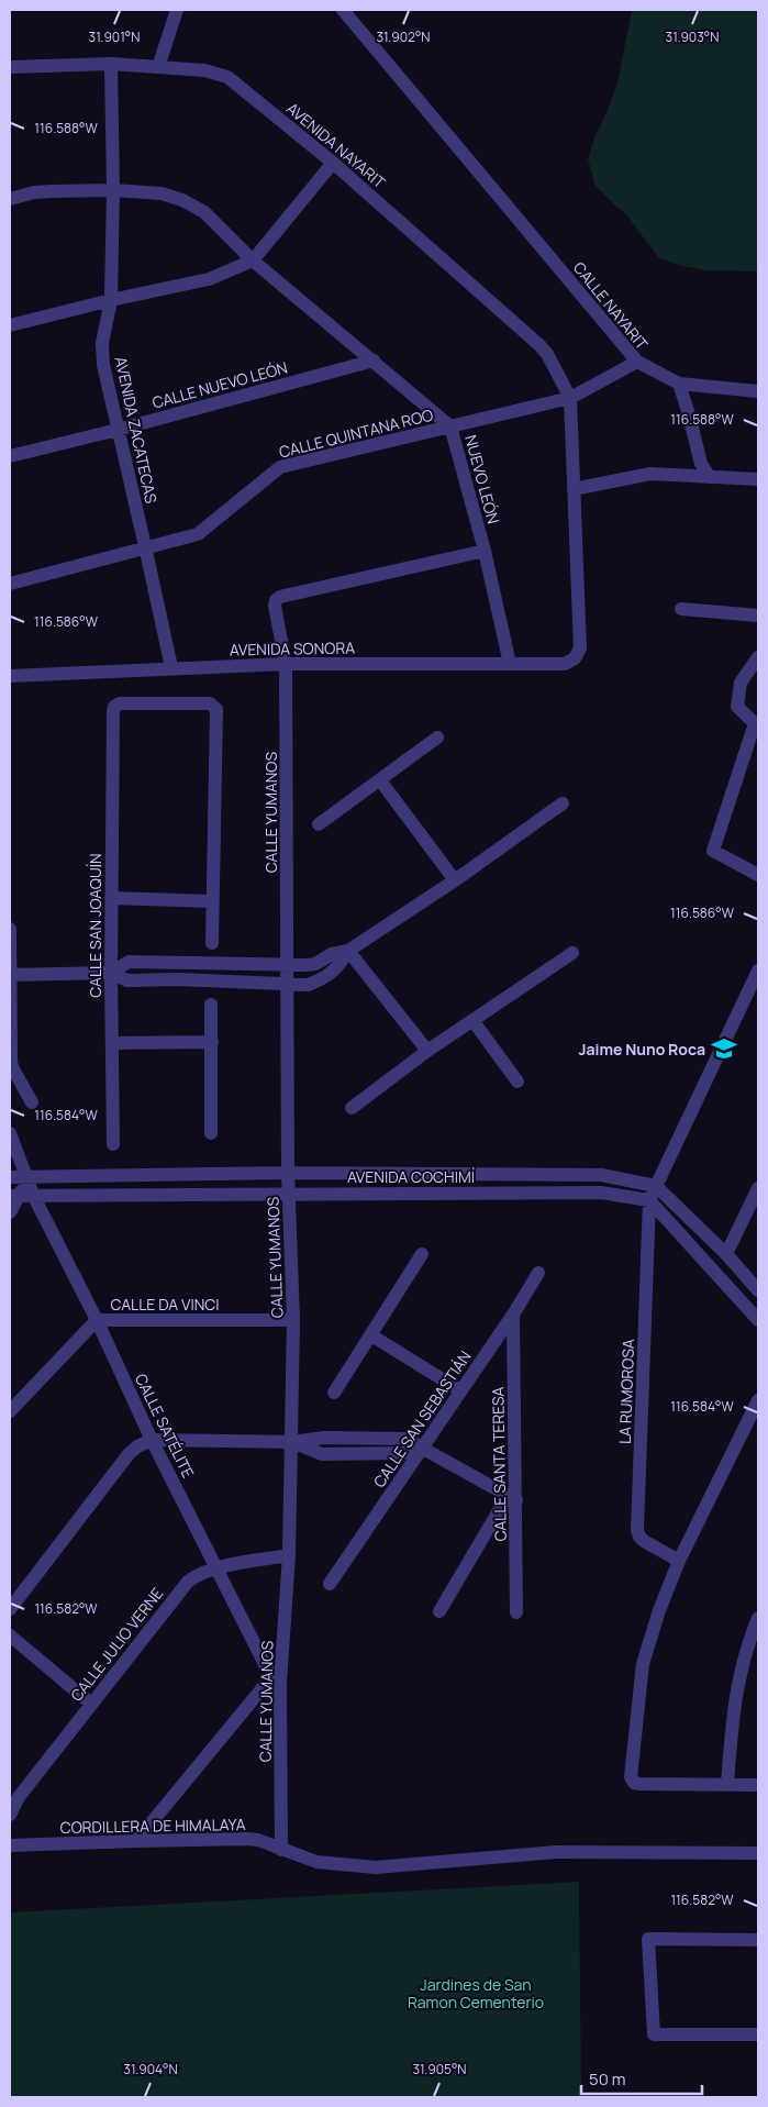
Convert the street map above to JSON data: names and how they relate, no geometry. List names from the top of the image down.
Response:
{
  "streets": {
    "street": [
      "AVENIDA NAYARIT",
      "CALLE NAYARIT",
      "CALLE NUEVO LEÓN",
      "AVENIDA ZACATECAS",
      "CALLE QUINTANA ROO",
      "NUEVO LEÓN",
      "AVENIDA SONORA",
      "CALLE YUMANOS",
      "CALLE SAN JOAQUÍN",
      "AVENIDA COCHIMÍ",
      "CALLE DA VINCI",
      "LA RUMOROSA",
      "CALLE SAN SEBASTIÁN",
      "CALLE SATÉLITE",
      "CALLE SANTA TERESA",
      "CALLE JULIO VERNE",
      "CORDILLERA DE HIMALAYA"
    ]
  },
  "crossings": [
    ["AVENIDA NAYARIT", "CALLE NAYARIT"],
    ["AVENIDA NAYARIT", "AVENIDA ZACATECAS"],
    ["AVENIDA NAYARIT", "CALLE QUINTANA ROO"],
    ["CALLE NAYARIT", "CALLE QUINTANA ROO"],
    ["CALLE NUEVO LEÓN", "AVENIDA ZACATECAS"],
    ["CALLE NUEVO LEÓN", "NUEVO LEÓN"],
    ["AVENIDA ZACATECAS", "CALLE QUINTANA ROO"],
    ["AVENIDA ZACATECAS", "NUEVO LEÓN"],
    ["AVENIDA ZACATECAS", "AVENIDA SONORA"],
    ["CALLE QUINTANA ROO", "NUEVO LEÓN"],
    ["NUEVO LEÓN", "AVENIDA SONORA"],
    ["NUEVO LEÓN", "CALLE YUMANOS"],
    ["AVENIDA SONORA", "CALLE YUMANOS"],
    ["CALLE YUMANOS", "AVENIDA COCHIMÍ"],
    ["CALLE YUMANOS", "CALLE DA VINCI"],
    ["CALLE YUMANOS", "CALLE SATÉLITE"],
    ["CALLE YUMANOS", "CALLE JULIO VERNE"],
    ["CALLE YUMANOS", "CORDILLERA DE HIMALAYA"],
    ["AVENIDA COCHIMÍ", "LA RUMOROSA"],
    ["AVENIDA COCHIMÍ", "CALLE SATÉLITE"],
    ["CALLE DA VINCI", "CALLE SATÉLITE"],
    ["CALLE SAN SEBASTIÁN", "CALLE SANTA TERESA"],
    ["CALLE SATÉLITE", "CALLE JULIO VERNE"]
  ],
  "parks": ["Jardines de San Ramon Cementerio"],
  "places": {
    "school or university": ["Jaime Nuno Roca"]
  },
  "scale_bar": "50 m",
  "coordinates": [
    "31.901°N",
    "31.902°N",
    "31.903°N",
    "116.588°W",
    "116.586°W",
    "116.584°W",
    "116.582°W",
    "31.904°N",
    "31.905°N"
  ]
}
